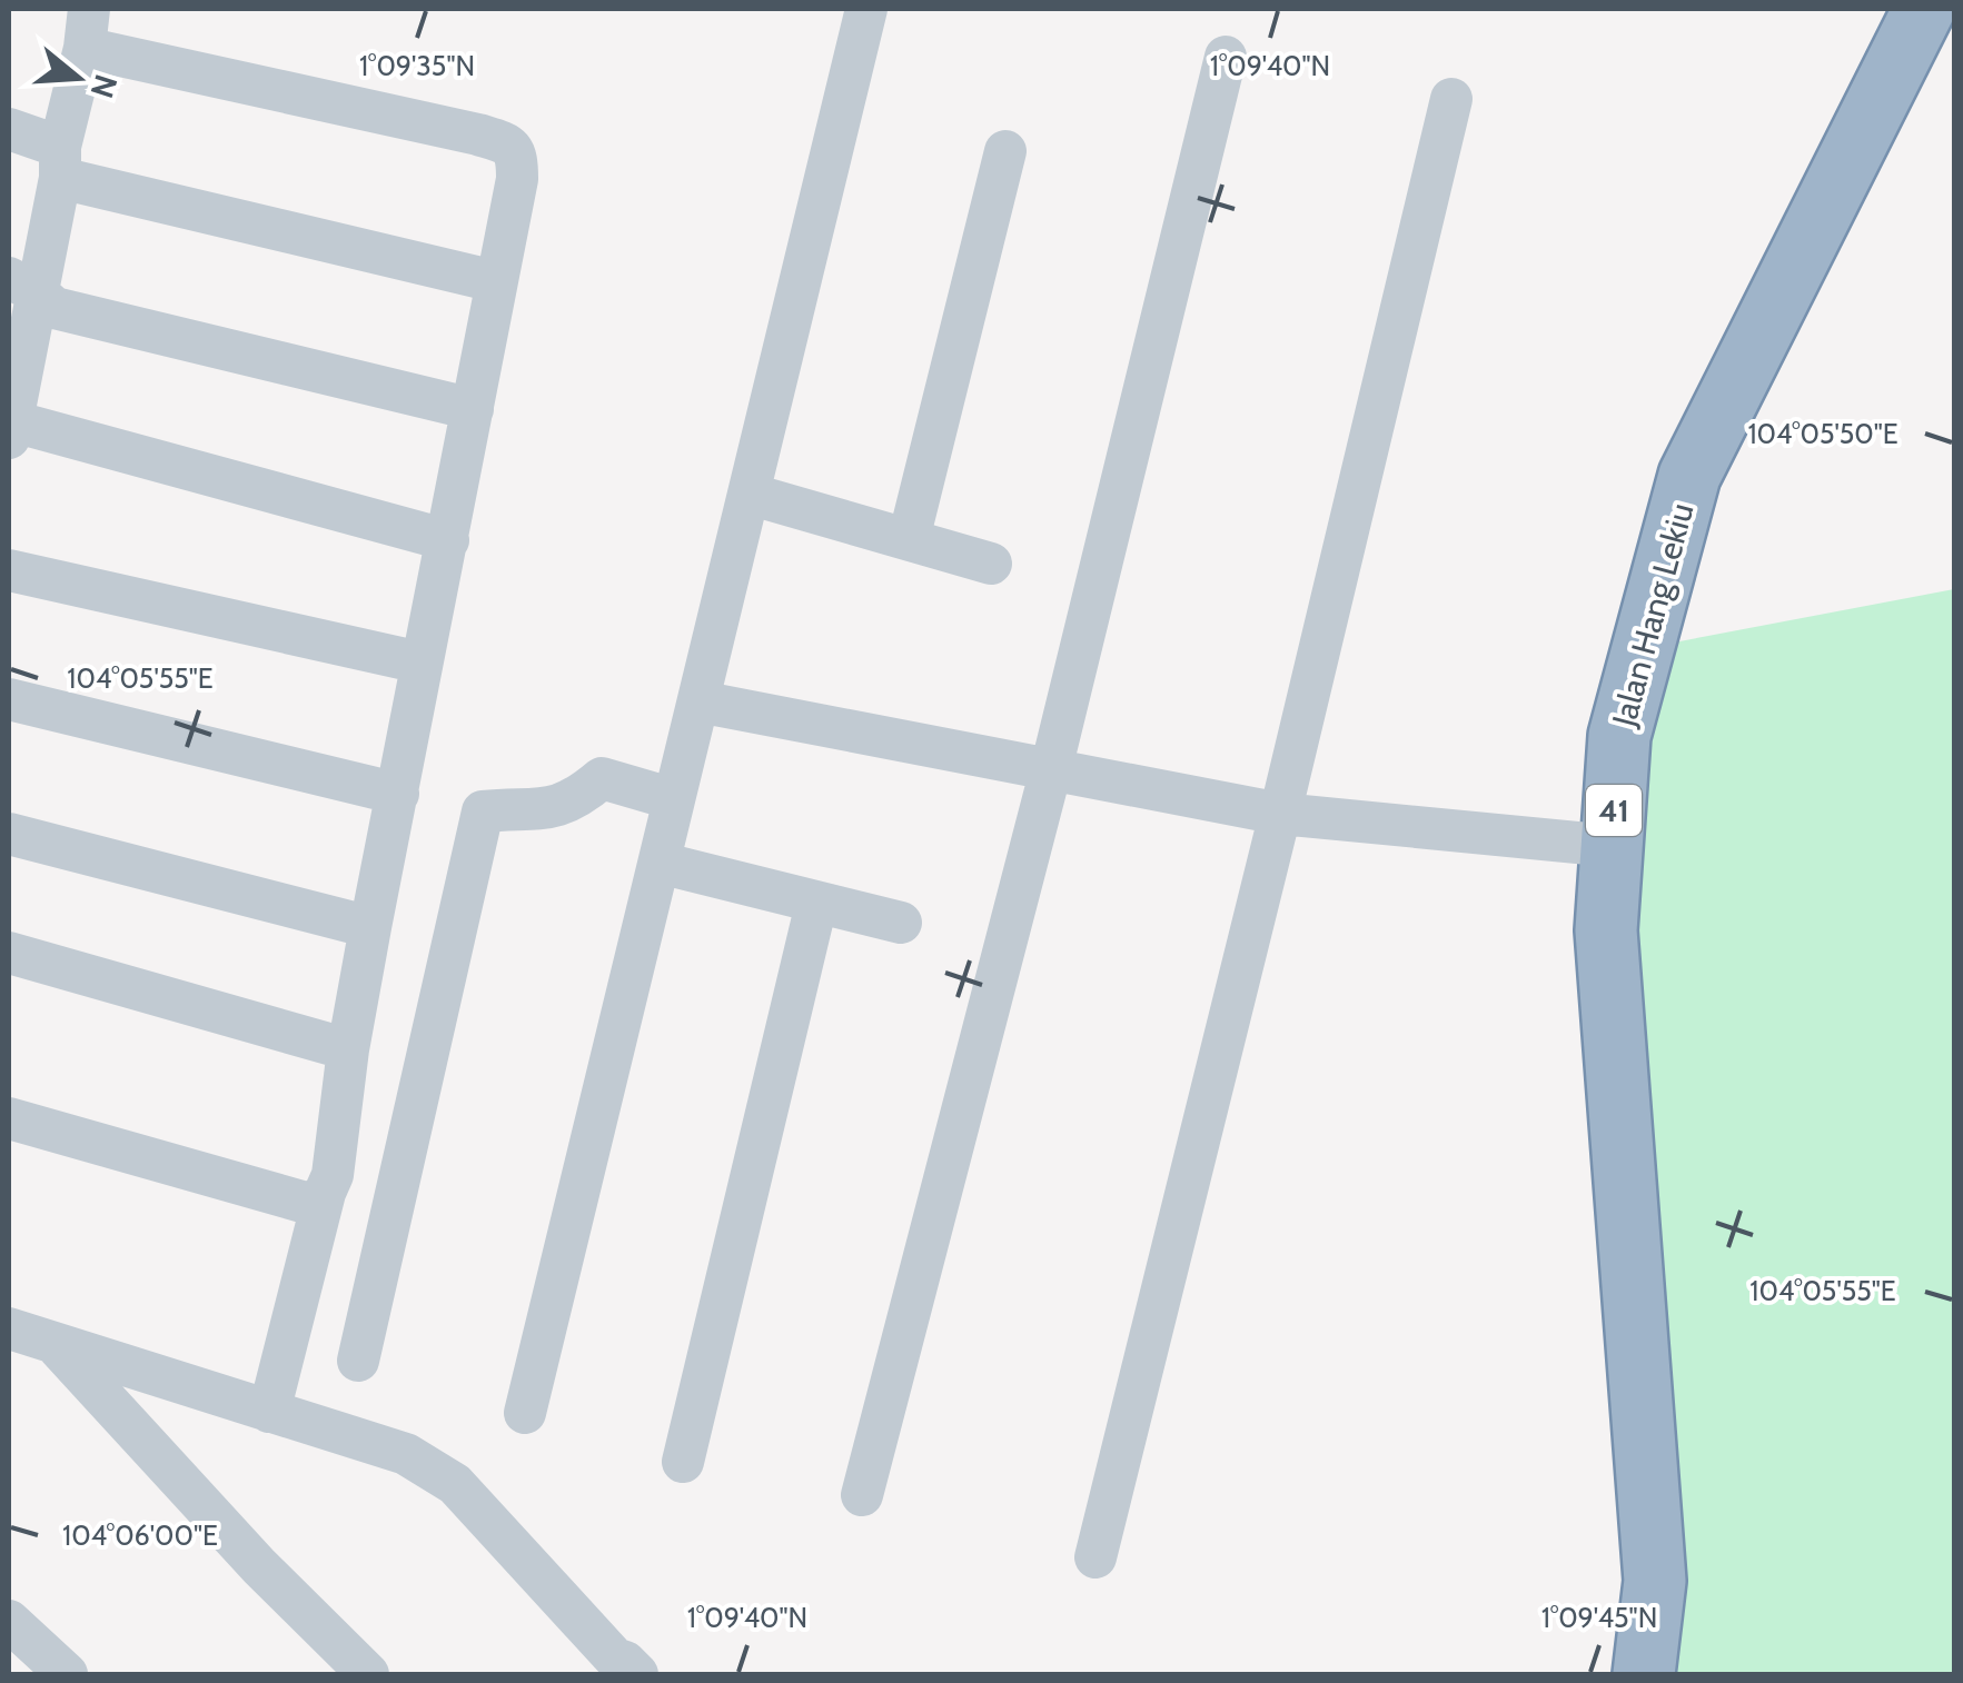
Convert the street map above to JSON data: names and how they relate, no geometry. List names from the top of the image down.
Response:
{
  "streets": {
    "highway": ["Jalan Hang Lekiu", "41"]
  },
  "north": "right",
  "coordinates": [
    "1°09'35\"N",
    "1°09'40\"N",
    "104°05'50\"E",
    "104°05'55\"E",
    "104°06'00\"E",
    "1°09'45\"N"
  ]
}
